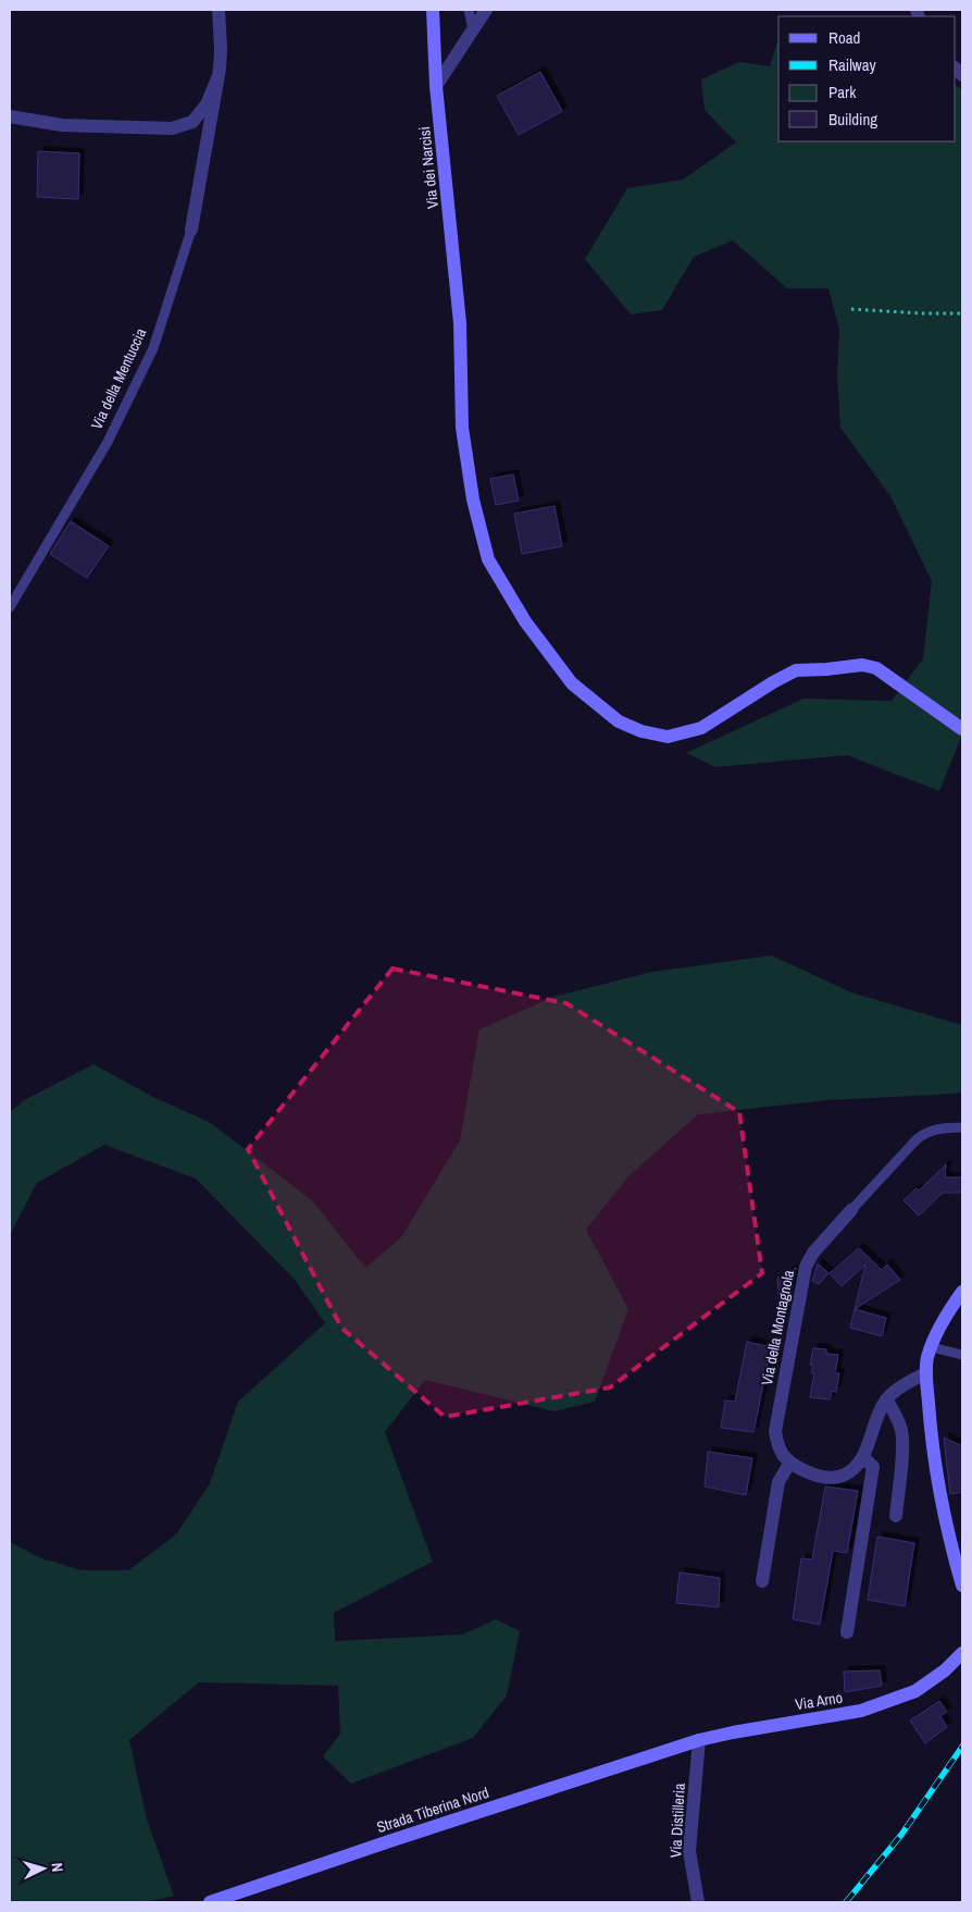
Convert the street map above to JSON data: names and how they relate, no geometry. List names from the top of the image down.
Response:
{
  "streets": {
    "street": [
      "Via dei Narcisi",
      "Via della Mentuccia",
      "Via della Montagnola",
      "Via Arno",
      "Strada Tiberina Nord",
      "Via Distilleria"
    ]
  },
  "crossings": [
    ["Via Arno", "Strada Tiberina Nord"],
    ["Via Arno", "Via Distilleria"]
  ],
  "legend": [
    "Road",
    "Railway",
    "Park",
    "Building"
  ],
  "north": "right"
}
